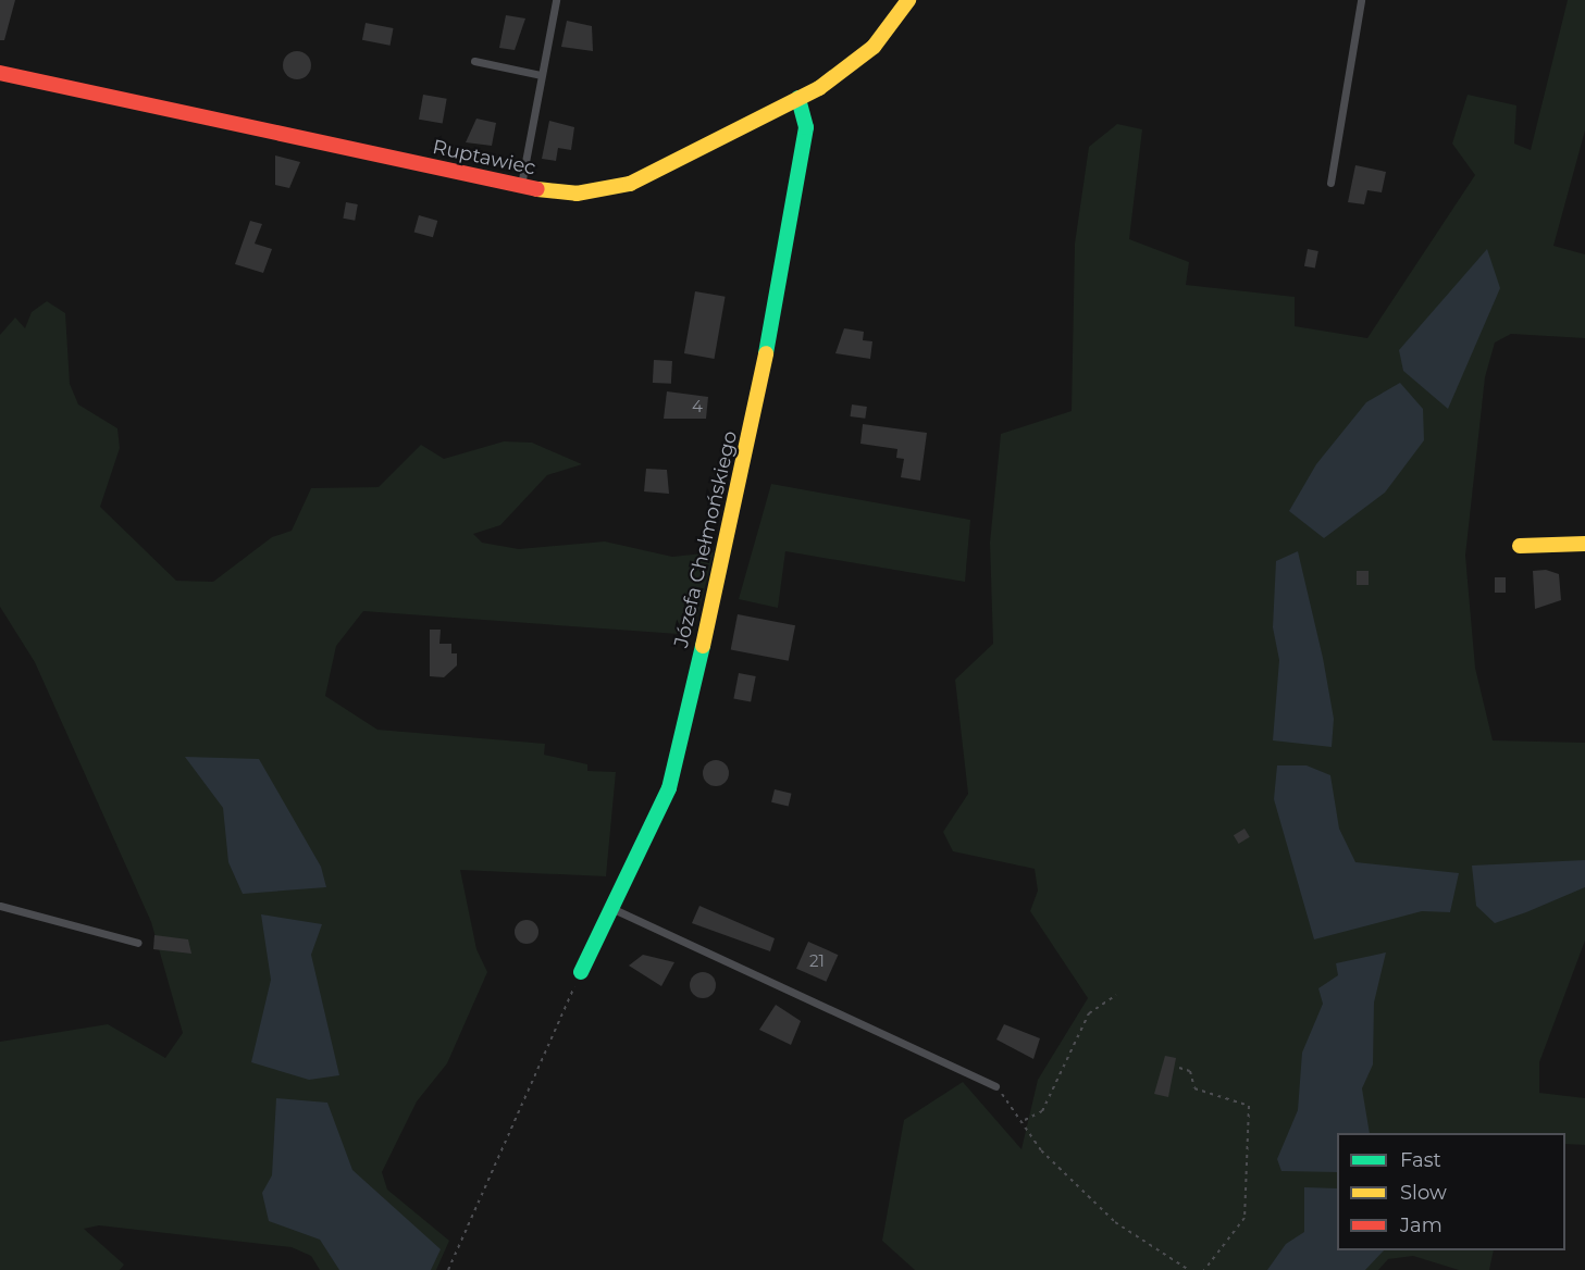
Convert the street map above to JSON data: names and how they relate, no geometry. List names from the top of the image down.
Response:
{
  "streets": {
    "street": ["Ruptawiec", "Józefa Chełmońskiego"]
  },
  "crossings": [
    ["Ruptawiec", "Józefa Chełmońskiego"]
  ],
  "house_numbers": ["4", "21"],
  "legend": ["Fast", "Slow", "Jam"]
}
